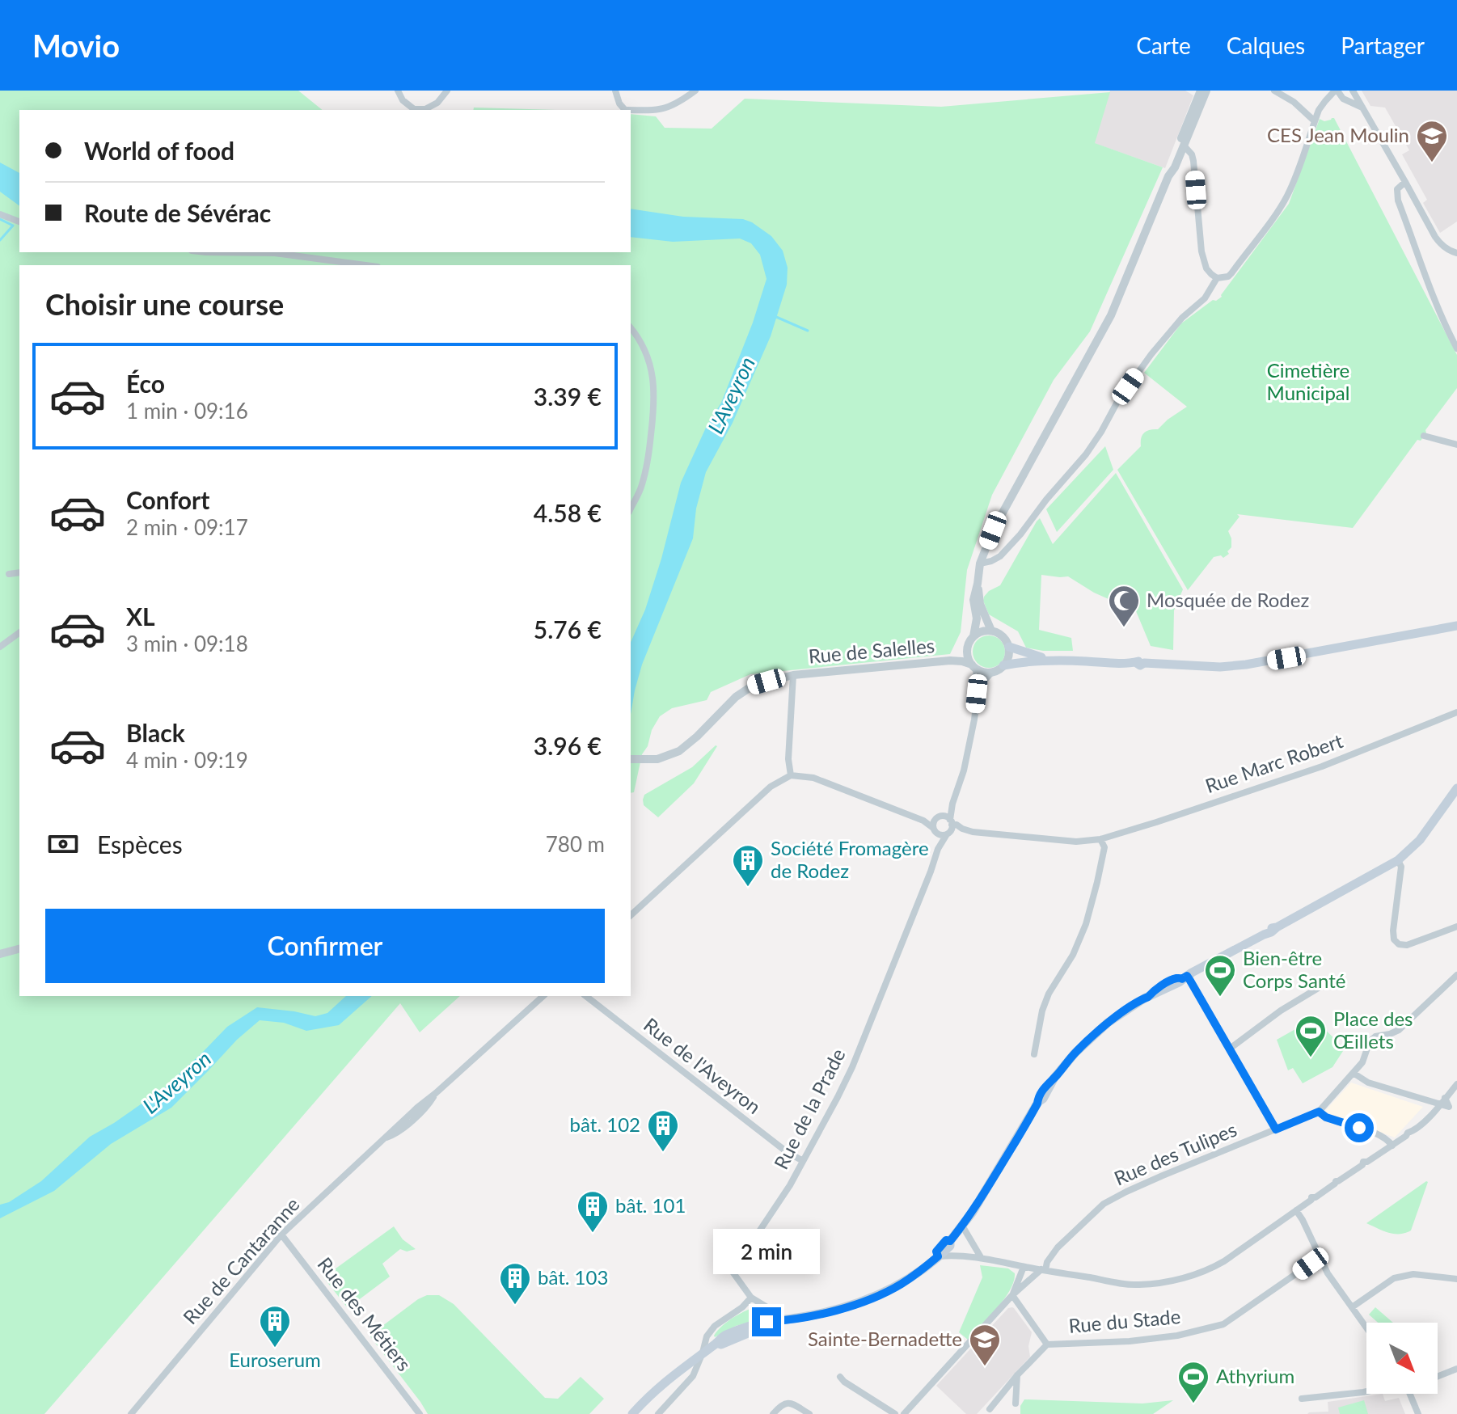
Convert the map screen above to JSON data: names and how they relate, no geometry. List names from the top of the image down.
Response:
{
  "streets": {
    "street": [
      "Rue de Salelles",
      "Rue Marc Robert",
      "Rue de l'Aveyron",
      "Rue de la Prade",
      "Rue des Tulipes",
      "Rue de Cantaranne",
      "Rue des Métiers",
      "Rue du Stade"
    ]
  },
  "crossings": [
    ["Rue de l'Aveyron", "Rue de la Prade"],
    ["Rue des Tulipes", "Rue du Stade"],
    ["Rue de Cantaranne", "Rue des Métiers"]
  ],
  "water": ["L'Aveyron"],
  "parks": ["Cimetière Municipal"],
  "places": {
    "school or university": ["CES Jean Moulin", "Sainte-Bernadette"],
    "mosque": ["Mosquée de Rodez"],
    "building": [
      "Société Fromagère de Rodez",
      "bât. 102",
      "bât. 101",
      "bât. 103",
      "Euroserum"
    ],
    "sports": ["Bien-être Corps Santé", "Place des Œillets", "Athyrium"]
  },
  "north": "bottom right",
  "page": {
    "header": "Movio",
    "nav": ["Carte", "Calques", "Partager"],
    "banner": ["World of food", "Route de Sévérac"],
    "heading": "Choisir une course",
    "list": [
      {
        "name": "Éco",
        "note": "1 min · 09:16",
        "value": "3.39 €"
      },
      {
        "name": "Confort",
        "note": "2 min · 09:17",
        "value": "4.58 €"
      },
      {
        "name": "XL",
        "note": "3 min · 09:18",
        "value": "5.76 €"
      },
      {
        "name": "Black",
        "note": "4 min · 09:19",
        "value": "3.96 €"
      }
    ],
    "pay": ["Espèces", "780 m"],
    "buttons": "Confirmer",
    "bubble": "2 min"
  }
}
